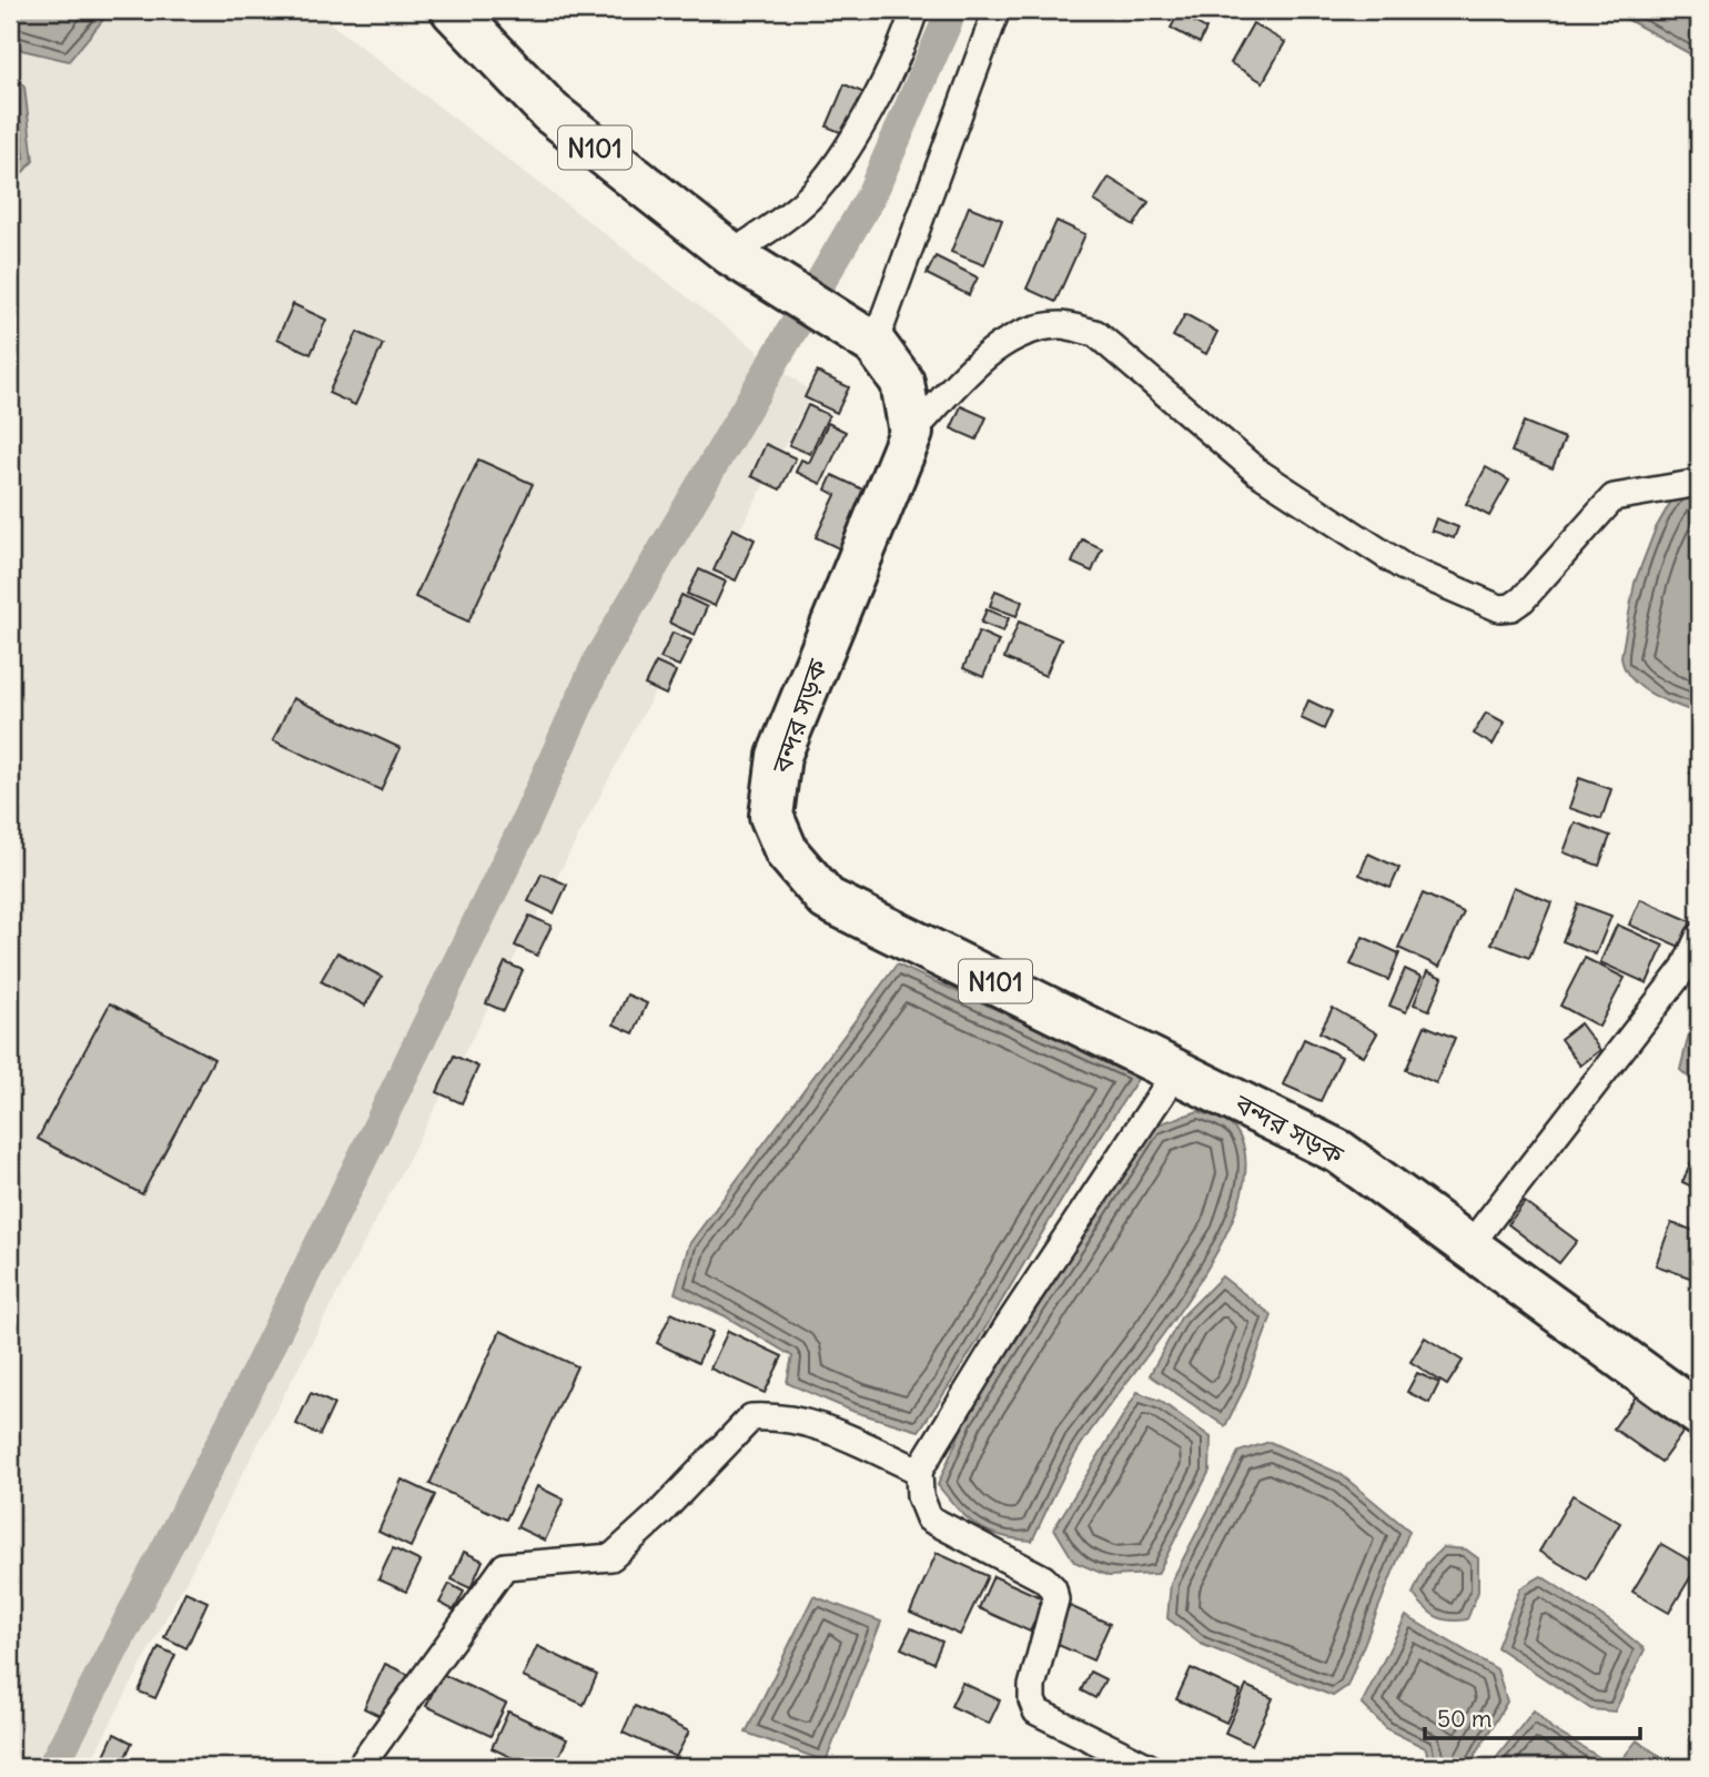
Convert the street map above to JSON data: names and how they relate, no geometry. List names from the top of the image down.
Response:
{
  "streets": {
    "highway": ["N101", "বন্দর সড়ক"]
  },
  "crossings": [
    ["N101", "বন্দর সড়ক"]
  ],
  "scale_bar": "50 m"
}
